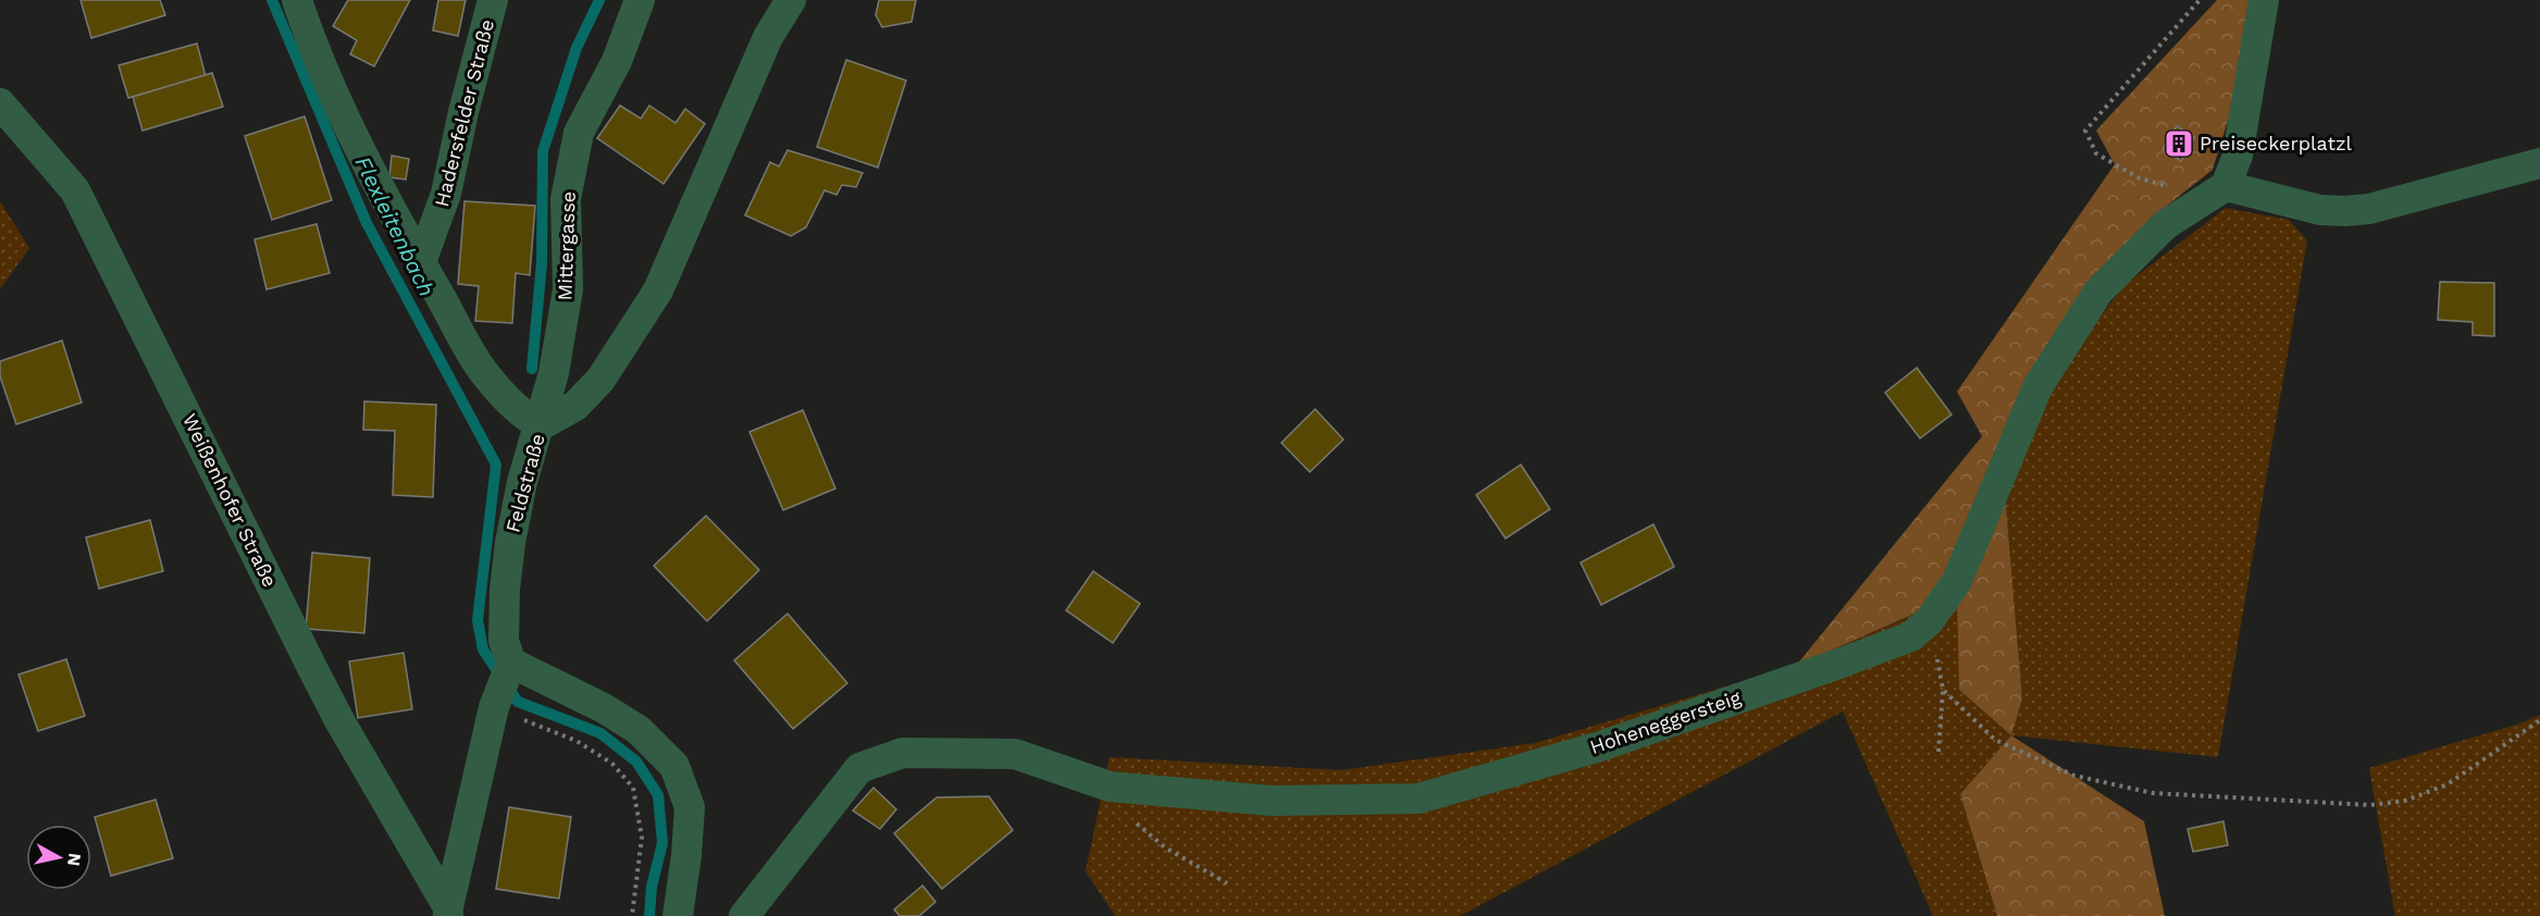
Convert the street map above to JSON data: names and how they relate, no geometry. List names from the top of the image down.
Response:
{
  "streets": {
    "street": [
      "Hadersfelder Straße",
      "Mittergasse",
      "Feldstraße",
      "Weißenhofer Straße",
      "Hoheneggersteig"
    ]
  },
  "crossings": [
    ["Mittergasse", "Feldstraße"]
  ],
  "water": ["Flexleitenbach"],
  "places": {
    "building": ["Preiseckerplatzl"]
  },
  "north": "right"
}
